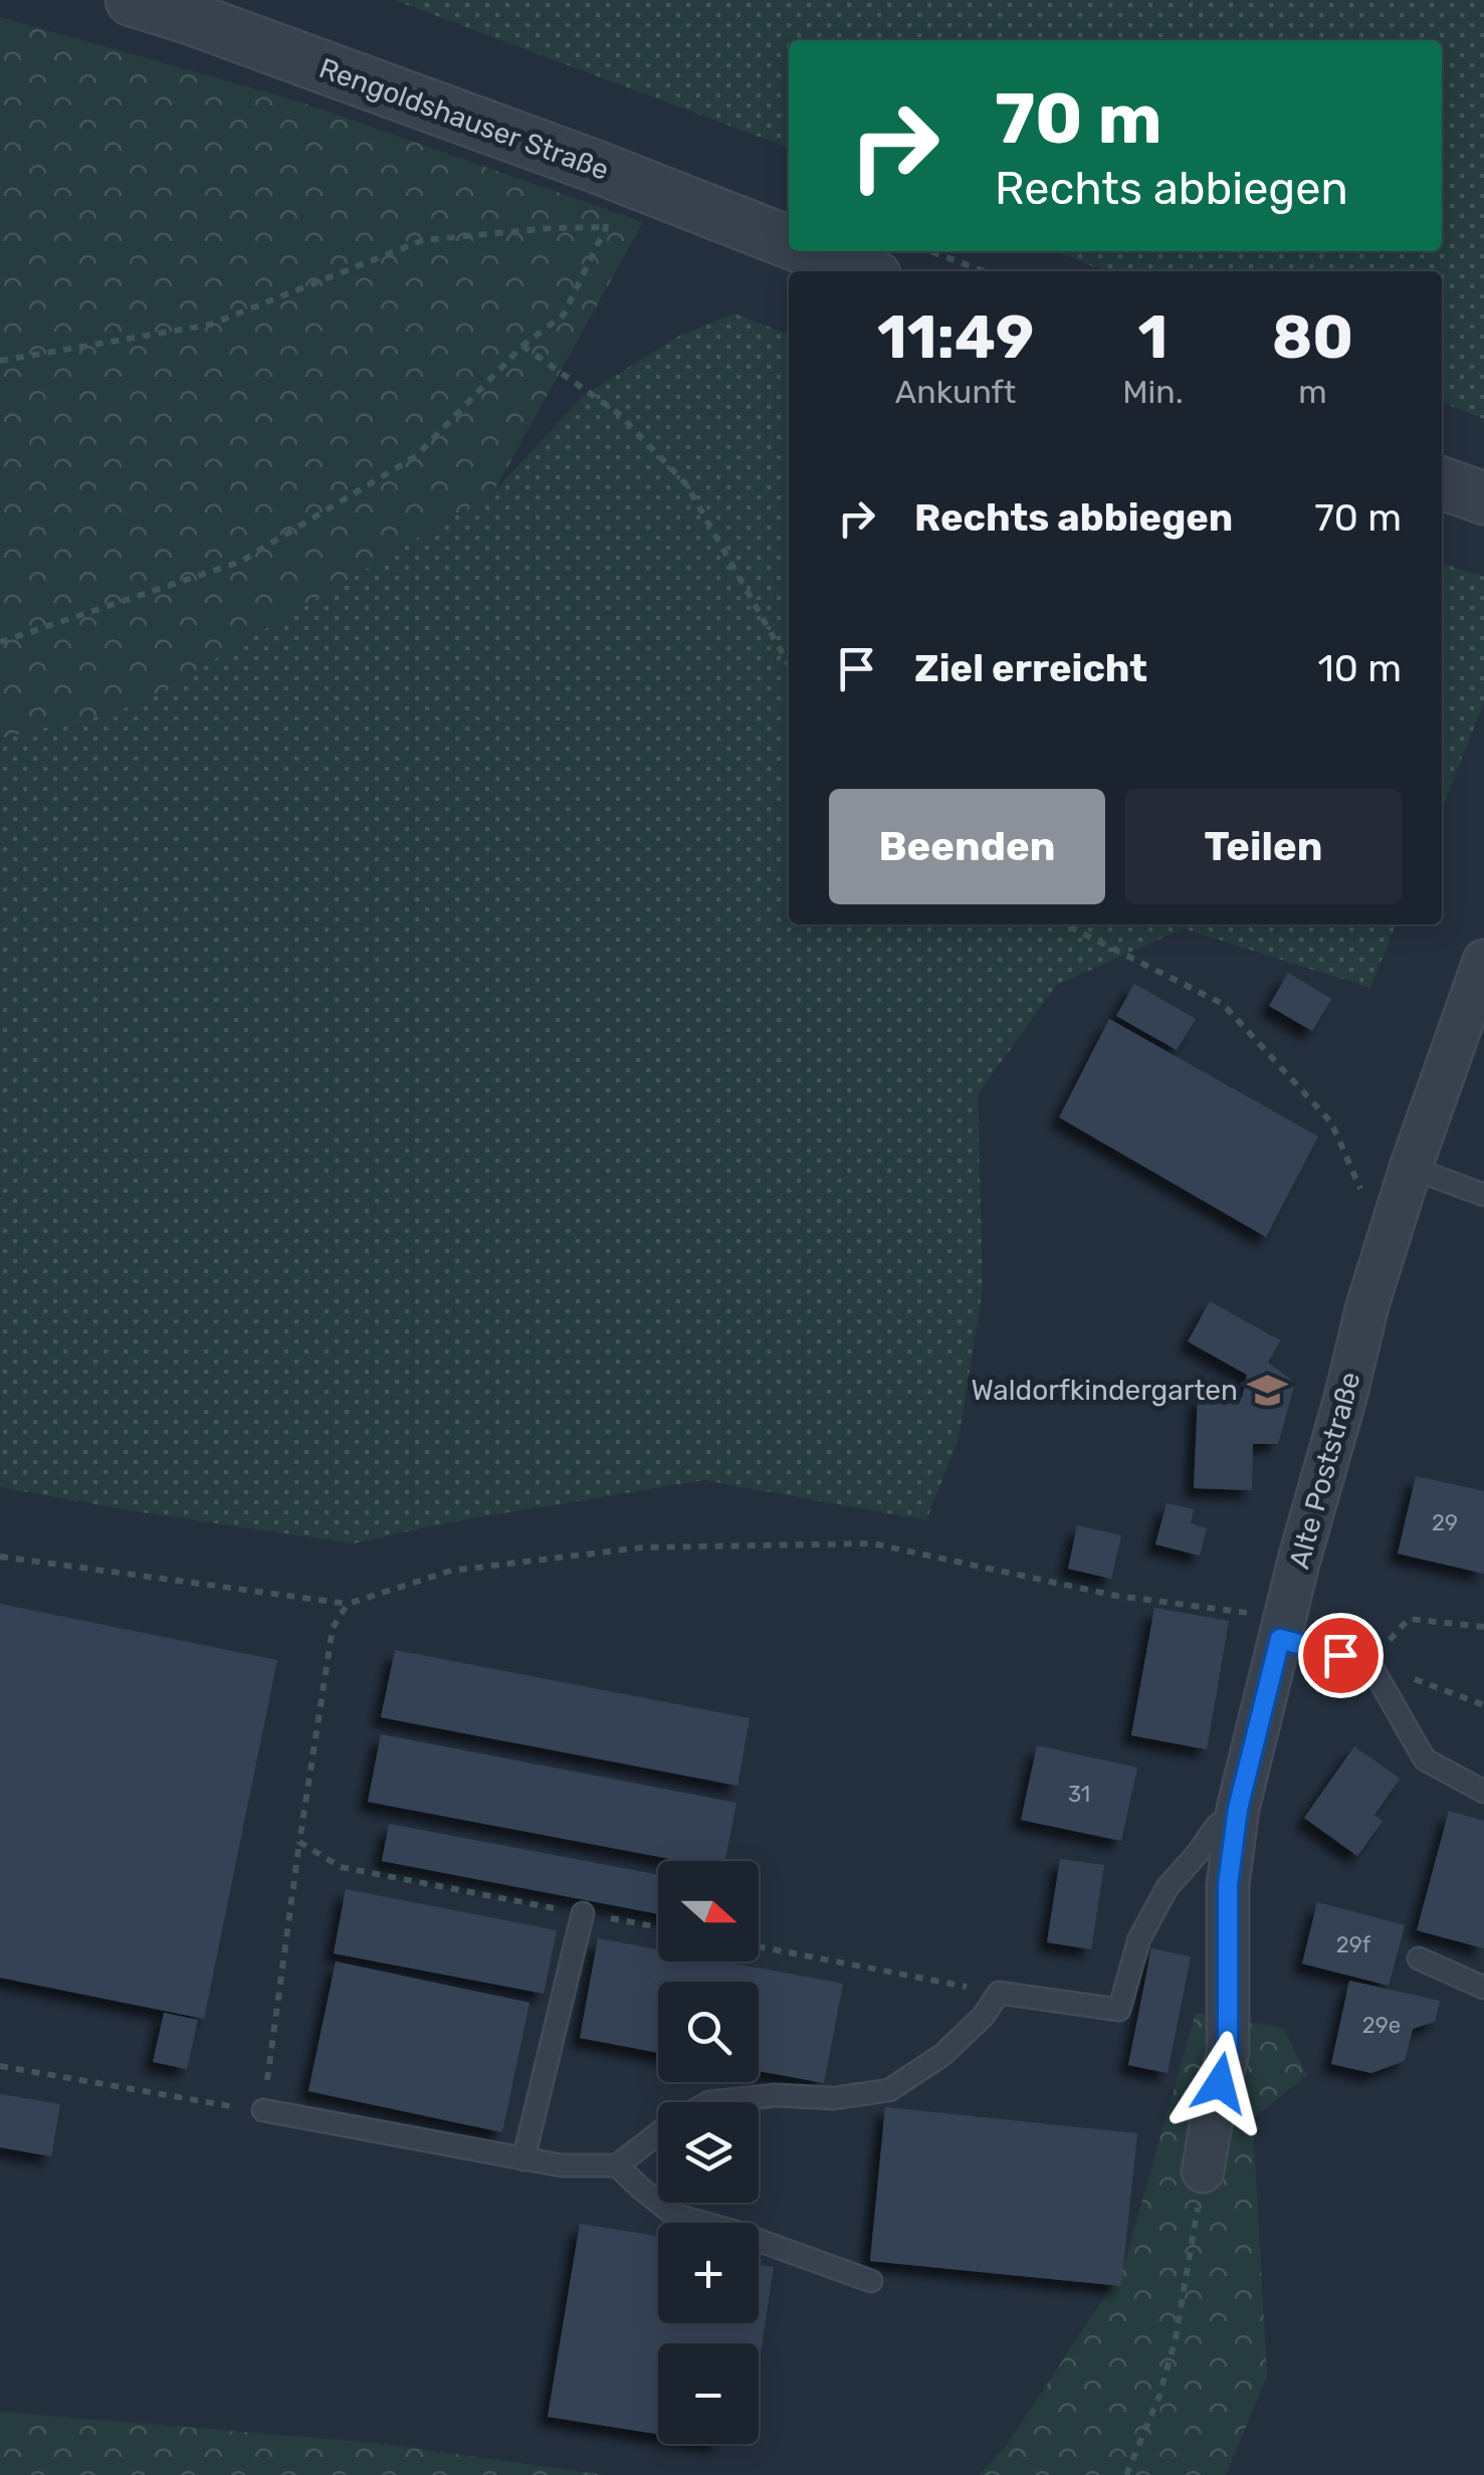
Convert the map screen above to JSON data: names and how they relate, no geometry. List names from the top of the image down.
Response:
{
  "streets": {
    "street": ["Rengoldshauser Straße", "Alte Poststraße"]
  },
  "places": {
    "school or university": ["Waldorfkindergarten"]
  },
  "house_numbers": [
    "29",
    "31",
    "29f",
    "29e"
  ],
  "north": "right",
  "page": {
    "turn": ["70 m", "Rechts abbiegen"],
    "eta": [
      "11:49",
      "Ankunft",
      "1",
      "Min.",
      "80",
      "m"
    ],
    "list": [
      {
        "name": "Rechts abbiegen",
        "value": "70 m"
      },
      {
        "name": "Ziel erreicht",
        "value": "10 m"
      }
    ],
    "buttons": ["Beenden", "Teilen"],
    "map_buttons": ["+", "−"]
  }
}
